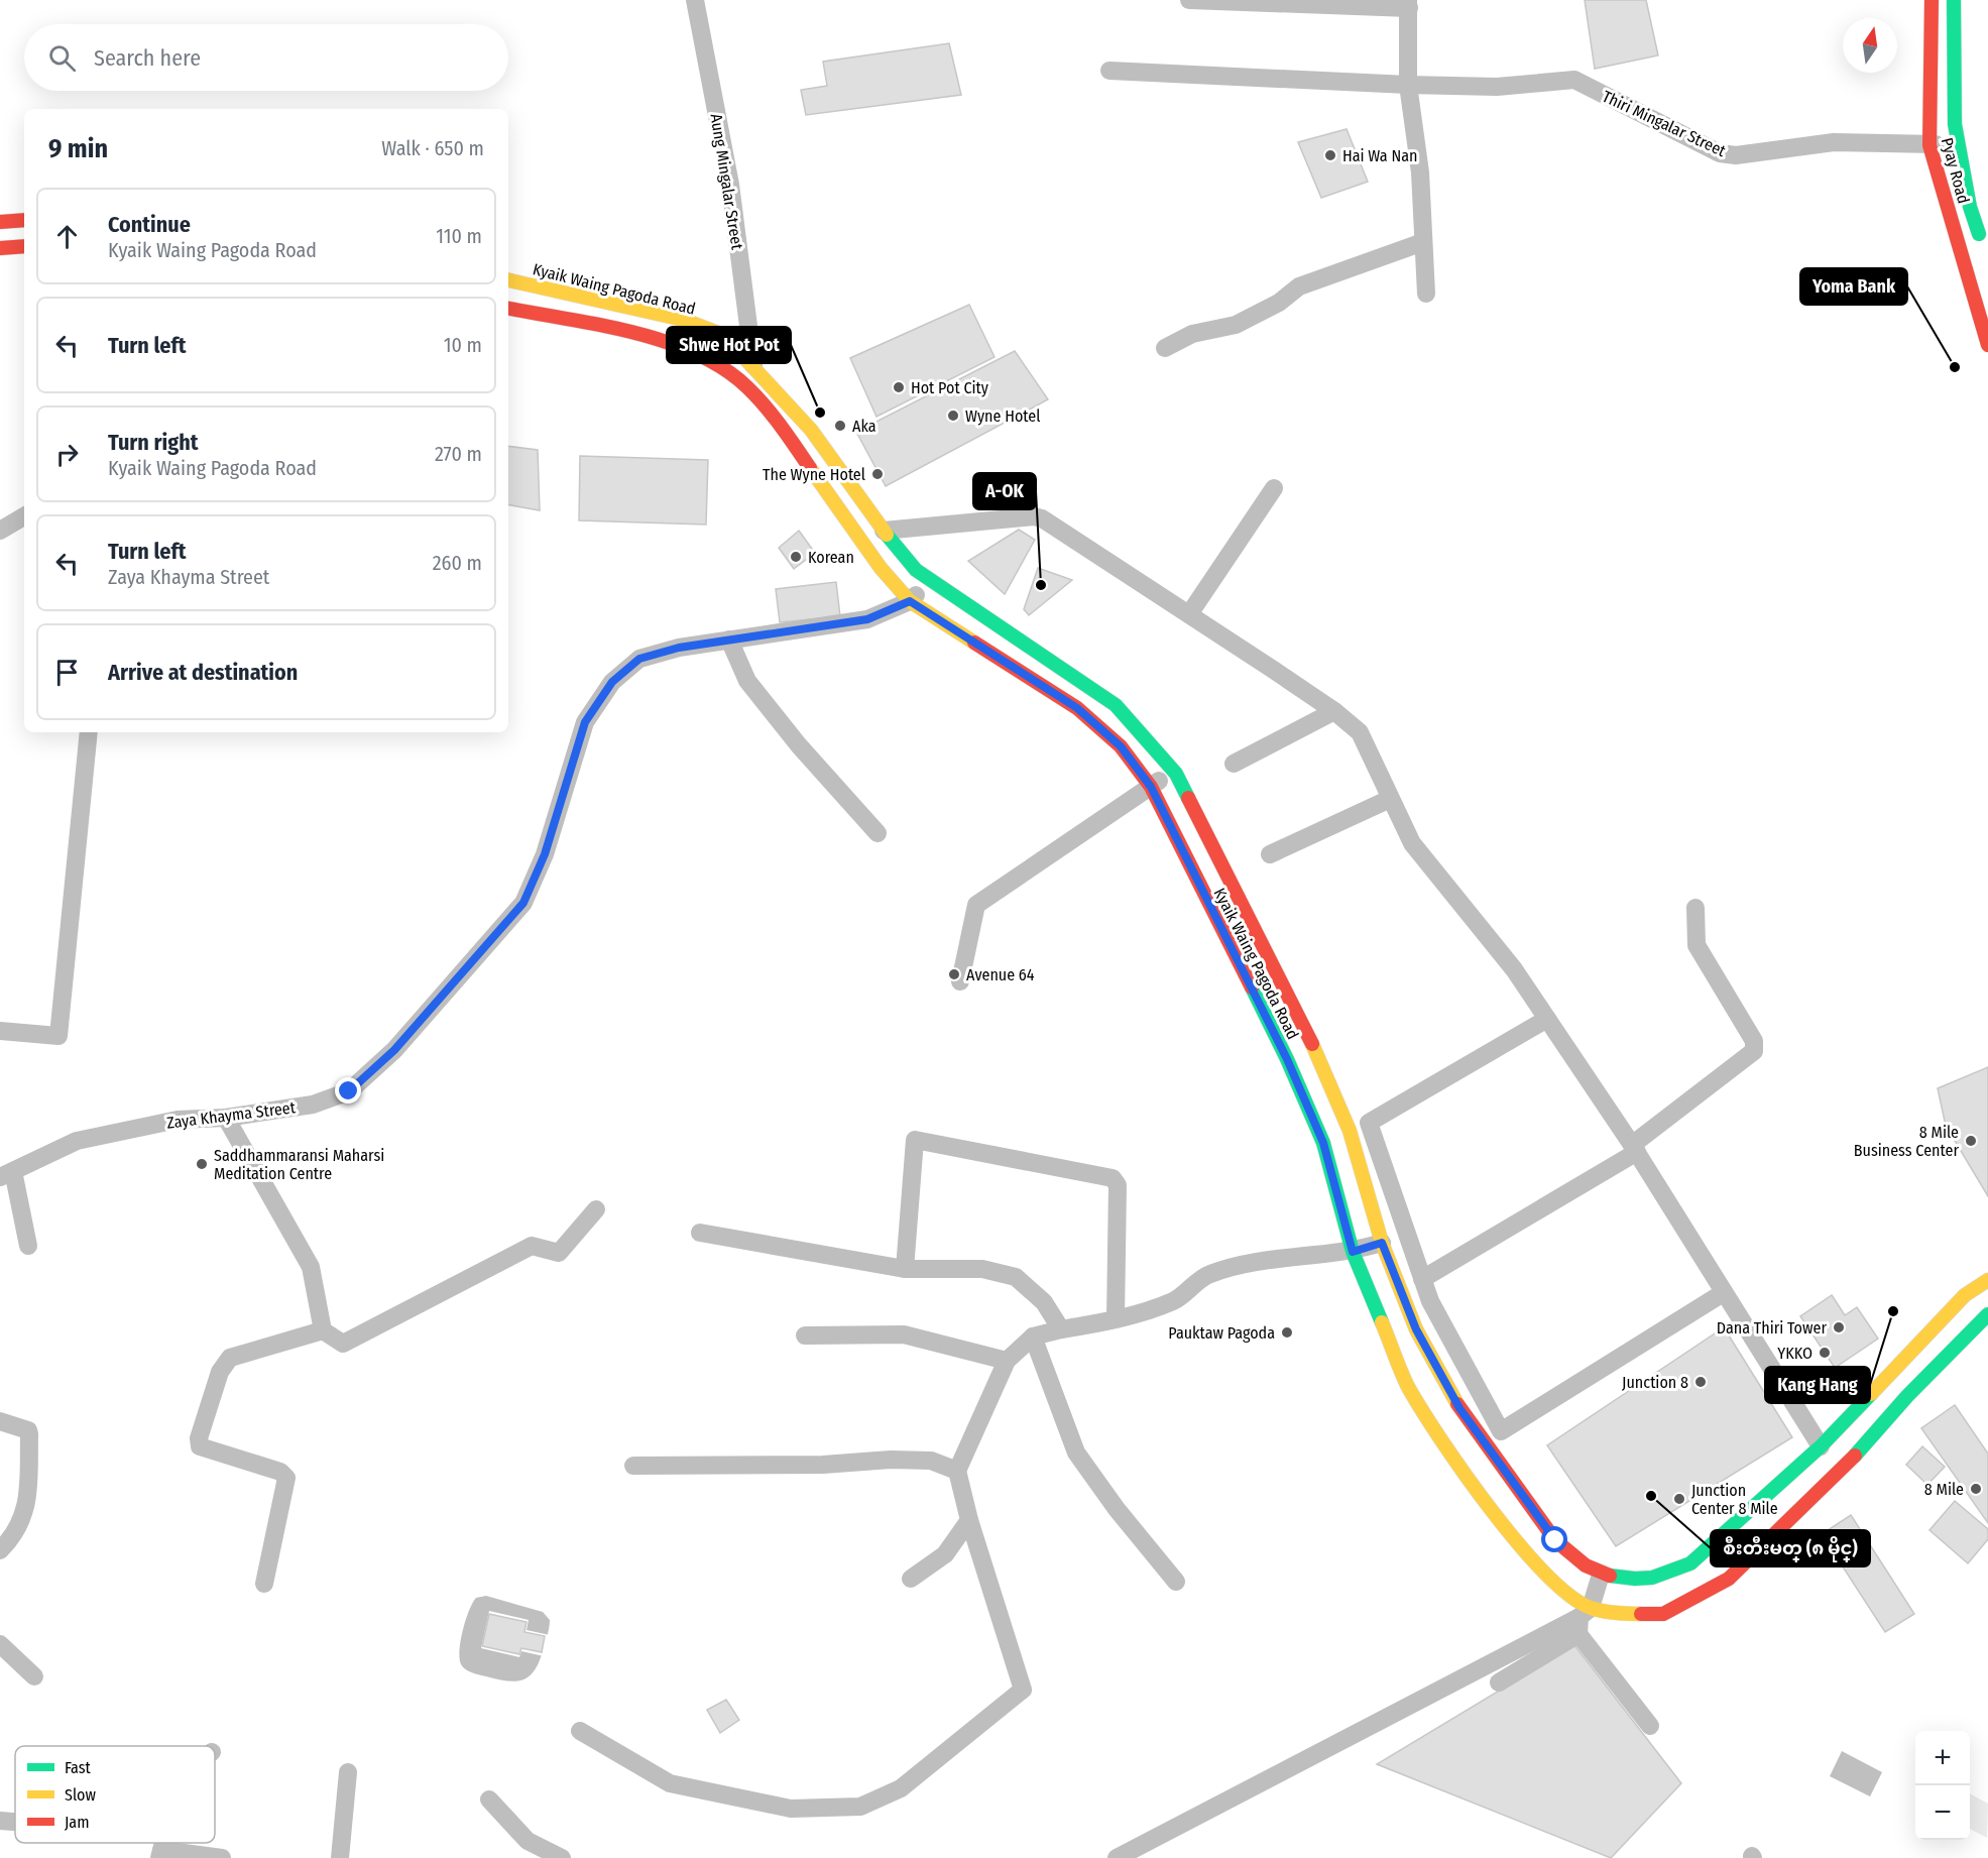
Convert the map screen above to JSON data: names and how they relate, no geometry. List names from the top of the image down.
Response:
{
  "streets": {
    "main road": ["Pyay Road", "Kyaik Waing Pagoda Road"],
    "street": ["Thiri Mingalar Street", "Aung Mingalar Street", "Zaya Khayma Street"]
  },
  "crossings": [
    ["Thiri Mingalar Street", "Pyay Road"],
    ["Aung Mingalar Street", "Kyaik Waing Pagoda Road"],
    ["Kyaik Waing Pagoda Road", "Zaya Khayma Street"]
  ],
  "places": [
    "Hai Wa Nan",
    "Yoma Bank",
    "Hot Pot City",
    "Shwe Hot Pot",
    "Wyne Hotel",
    "Aka",
    "The Wyne Hotel",
    "Korean",
    "A-OK",
    "Avenue 64",
    "8 Mile Business Center",
    "Saddhammaransi Maharsi Meditation Centre",
    "Kang Hang",
    "Dana Thiri Tower",
    "Pauktaw Pagoda",
    "YKKO",
    "Junction 8",
    "8 Mile",
    "စီးတီးမတ္ (၈ မိုင္)",
    "Junction Center 8 Mile"
  ],
  "legend": ["Fast", "Slow", "Jam"],
  "north": "top",
  "page": {
    "search": "Search here",
    "heading": ["9 min", "Walk · 650 m"],
    "list": [
      ["Continue", "Kyaik Waing Pagoda Road", "110 m"],
      ["Turn left", "10 m"],
      ["Turn right", "Kyaik Waing Pagoda Road", "270 m"],
      ["Turn left", "Zaya Khayma Street", "260 m"],
      "Arrive at destination"
    ],
    "map_buttons": ["+", "−"]
  }
}
